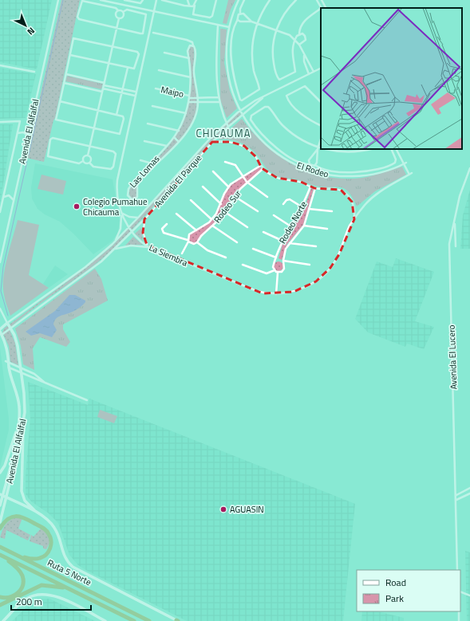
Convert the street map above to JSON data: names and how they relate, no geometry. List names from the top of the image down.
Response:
{
  "streets": {
    "highway": ["Ruta 5 Norte"],
    "street": [
      "Maipo",
      "Avenida El Alfalfal",
      "El Rodeo",
      "Las Lomas",
      "Avenida El Parque",
      "Rodeo Sur",
      "Rodeo Norte",
      "La Siembra",
      "Avenida El Lucero"
    ]
  },
  "crossings": [
    ["Maipo", "Las Lomas"],
    ["Avenida El Alfalfal", "Avenida El Parque"],
    ["El Rodeo", "Avenida El Parque"],
    ["El Rodeo", "Rodeo Sur"],
    ["El Rodeo", "Rodeo Norte"],
    ["El Rodeo", "La Siembra"],
    ["Avenida El Parque", "La Siembra"]
  ],
  "districts": ["CHICAUMA"],
  "places": ["Colegio Pumahue Chicauma", "AGUASIN"],
  "legend": ["Road", "Park"],
  "scale_bar": "200 m",
  "north": "bottom right"
}
